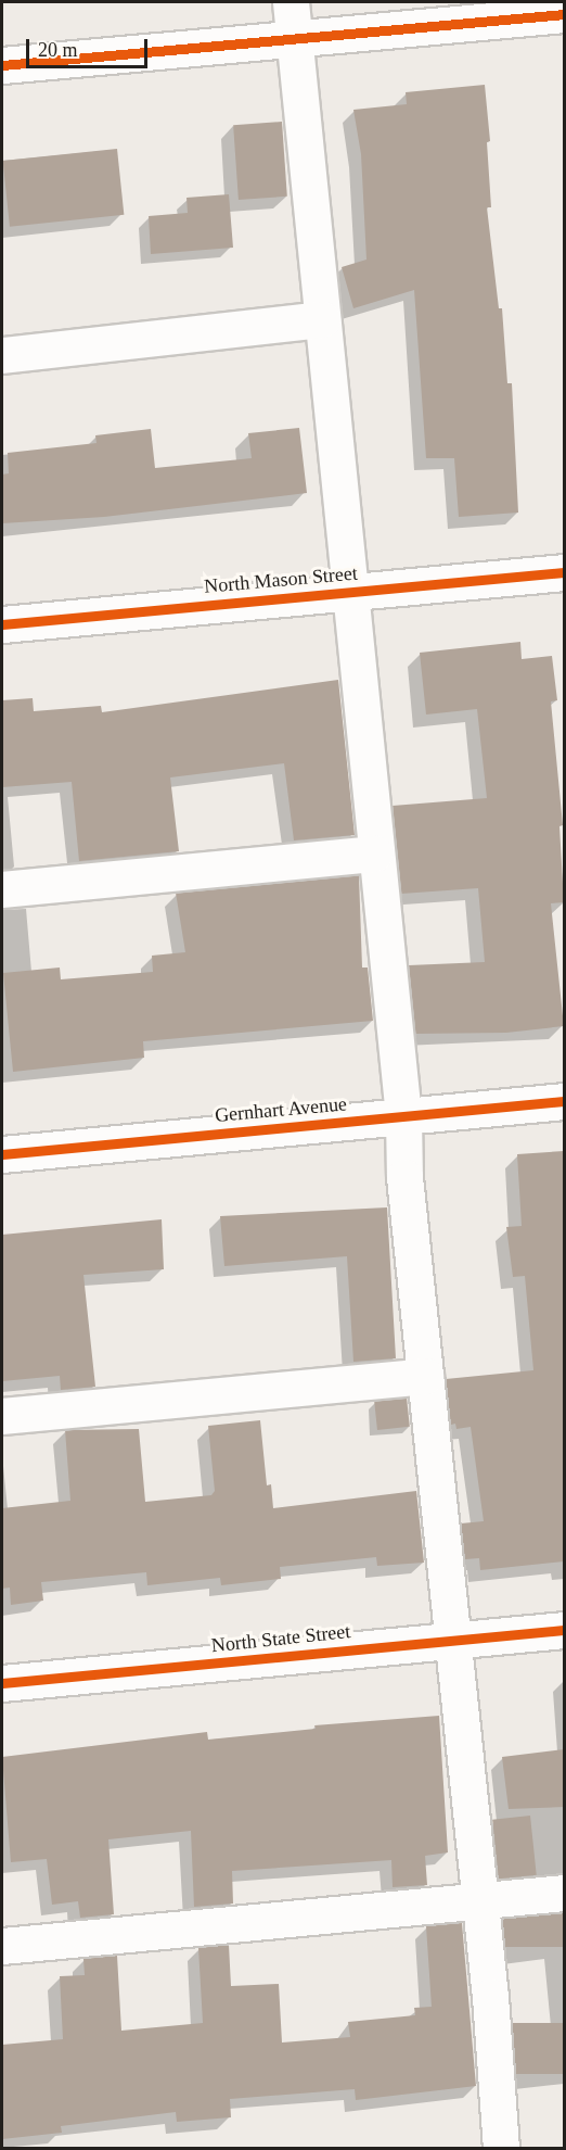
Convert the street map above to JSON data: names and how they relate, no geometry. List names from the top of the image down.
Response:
{
  "streets": {
    "street": ["North Mason Street", "Gernhart Avenue", "North State Street"]
  },
  "scale_bar": "20 m"
}
